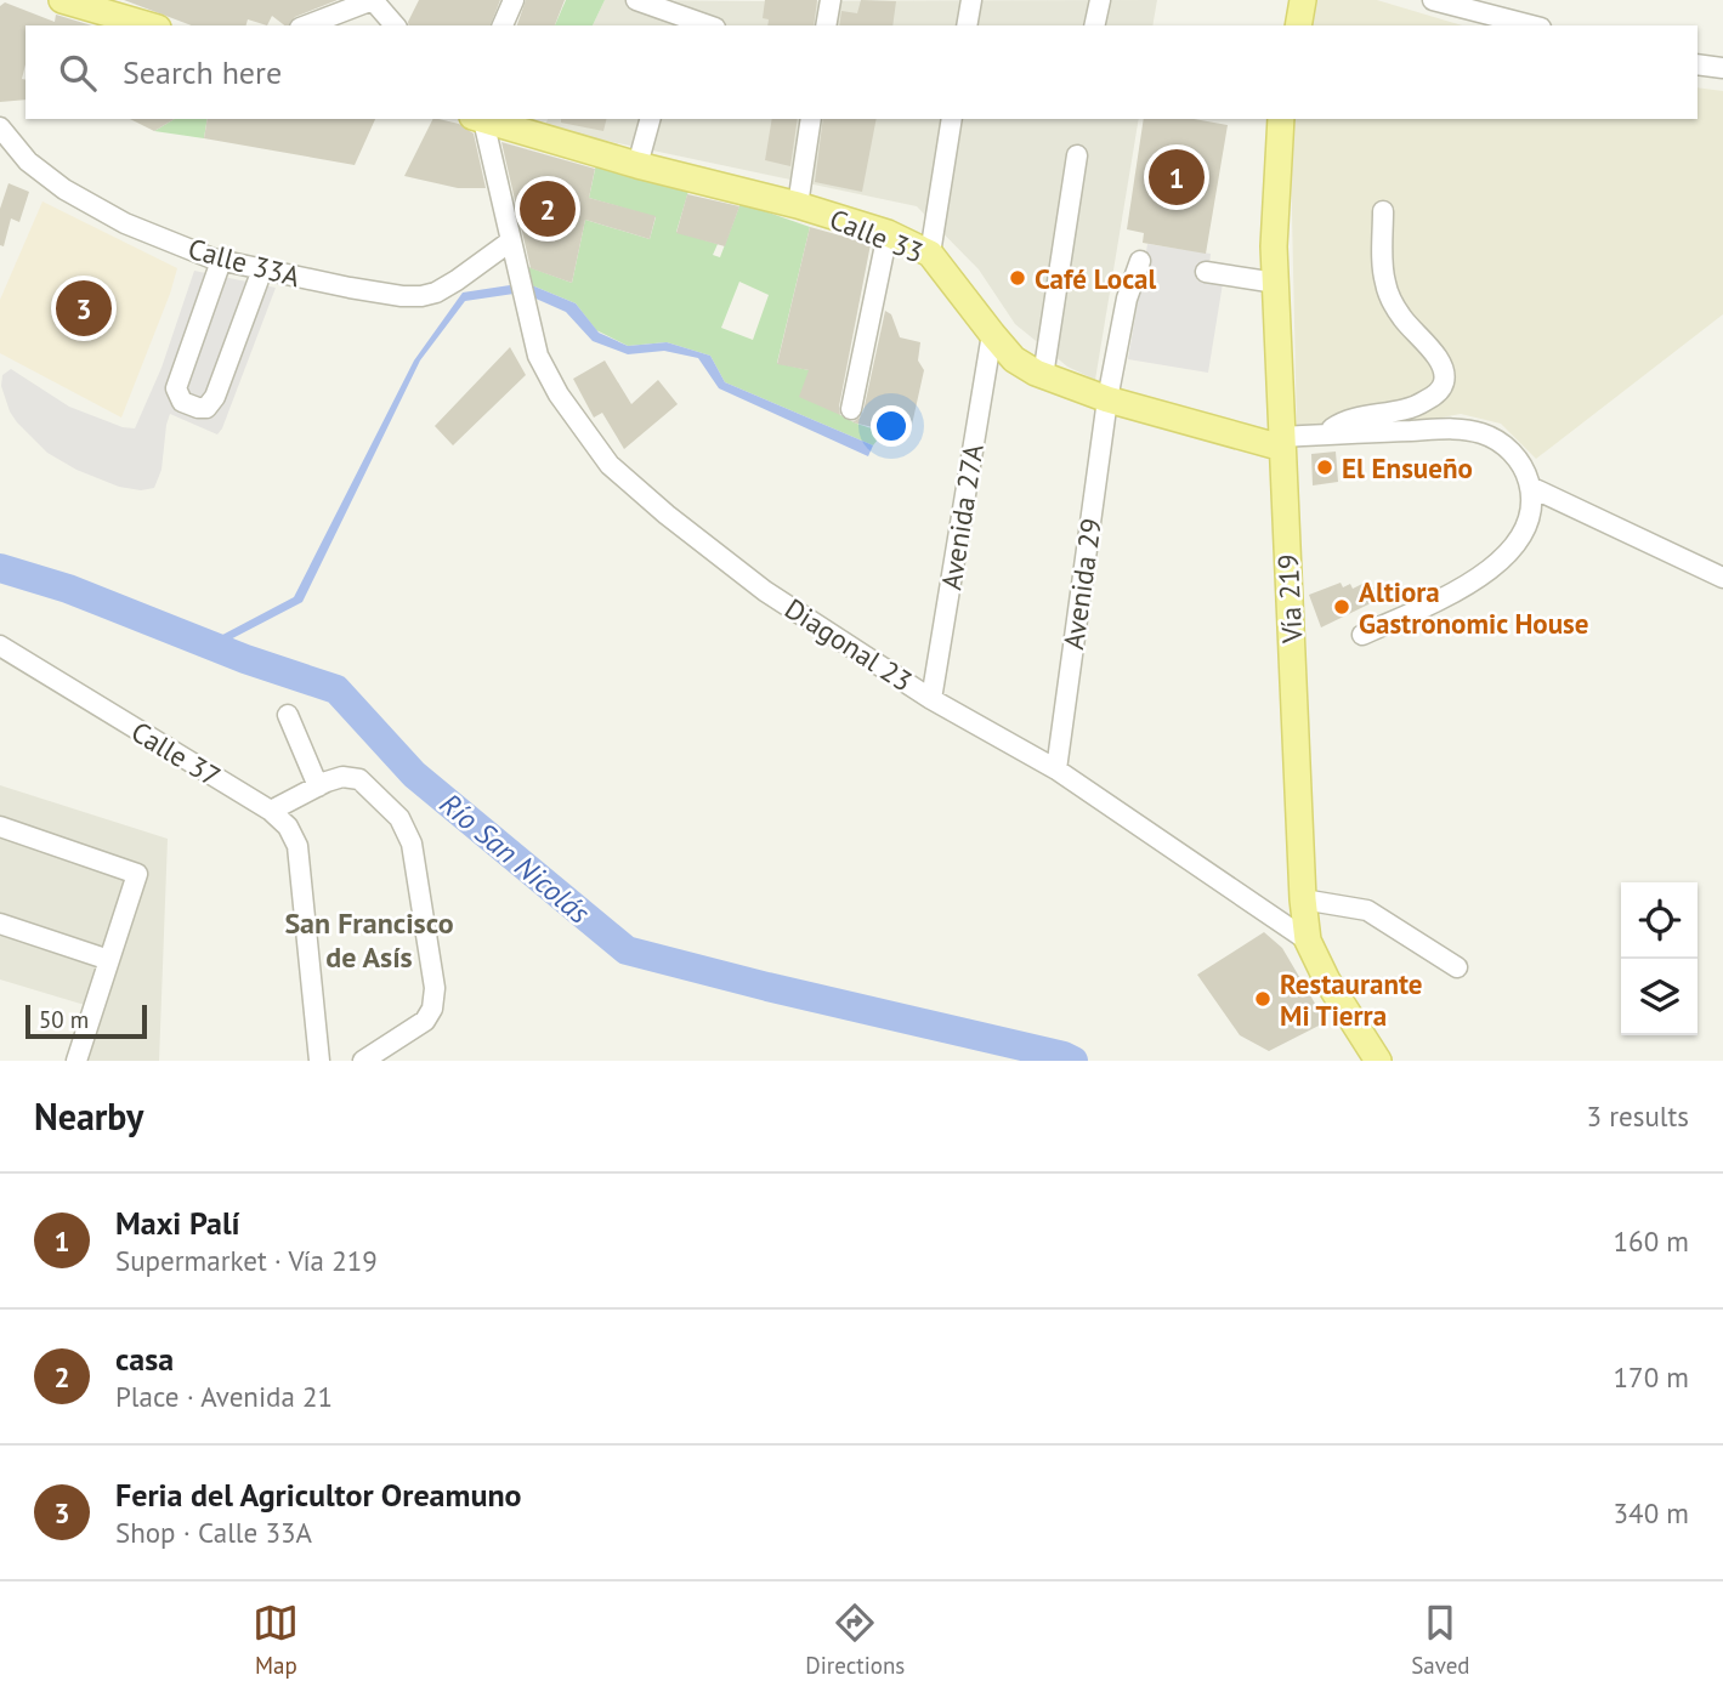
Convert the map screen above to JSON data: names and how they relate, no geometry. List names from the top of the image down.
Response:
{
  "streets": {
    "main road": ["Calle 33", "Vía 219"],
    "street": [
      "Calle 33A",
      "Avenida 27A",
      "Avenida 29",
      "Diagonal 23",
      "Calle 37"
    ]
  },
  "crossings": [
    ["Calle 33", "Avenida 27A"],
    ["Calle 33", "Avenida 29"],
    ["Calle 33", "Vía 219"],
    ["Calle 33A", "Diagonal 23"],
    ["Avenida 27A", "Diagonal 23"],
    ["Avenida 29", "Diagonal 23"],
    ["Vía 219", "Diagonal 23"]
  ],
  "districts": ["San Francisco de Asís"],
  "water": ["Río San Nicolás"],
  "places": [
    "Café Local",
    "El Ensueño",
    "Altiora Gastronomic House",
    "Restaurante Mi Tierra"
  ],
  "scale_bar": "50 m",
  "page": {
    "search": "Search here",
    "pins": ["1", "2", "3"],
    "scale": "50 m",
    "heading": ["Nearby", "3 results"],
    "list": [
      {
        "mark": "1",
        "name": "Maxi Palí",
        "note": "Supermarket · Vía 219",
        "value": "160 m"
      },
      {
        "mark": "2",
        "name": "casa",
        "note": "Place · Avenida 21",
        "value": "170 m"
      },
      {
        "mark": "3",
        "name": "Feria del Agricultor Oreamuno",
        "note": "Shop · Calle 33A",
        "value": "340 m"
      }
    ],
    "nav": ["Map", "Directions", "Saved"]
  }
}
